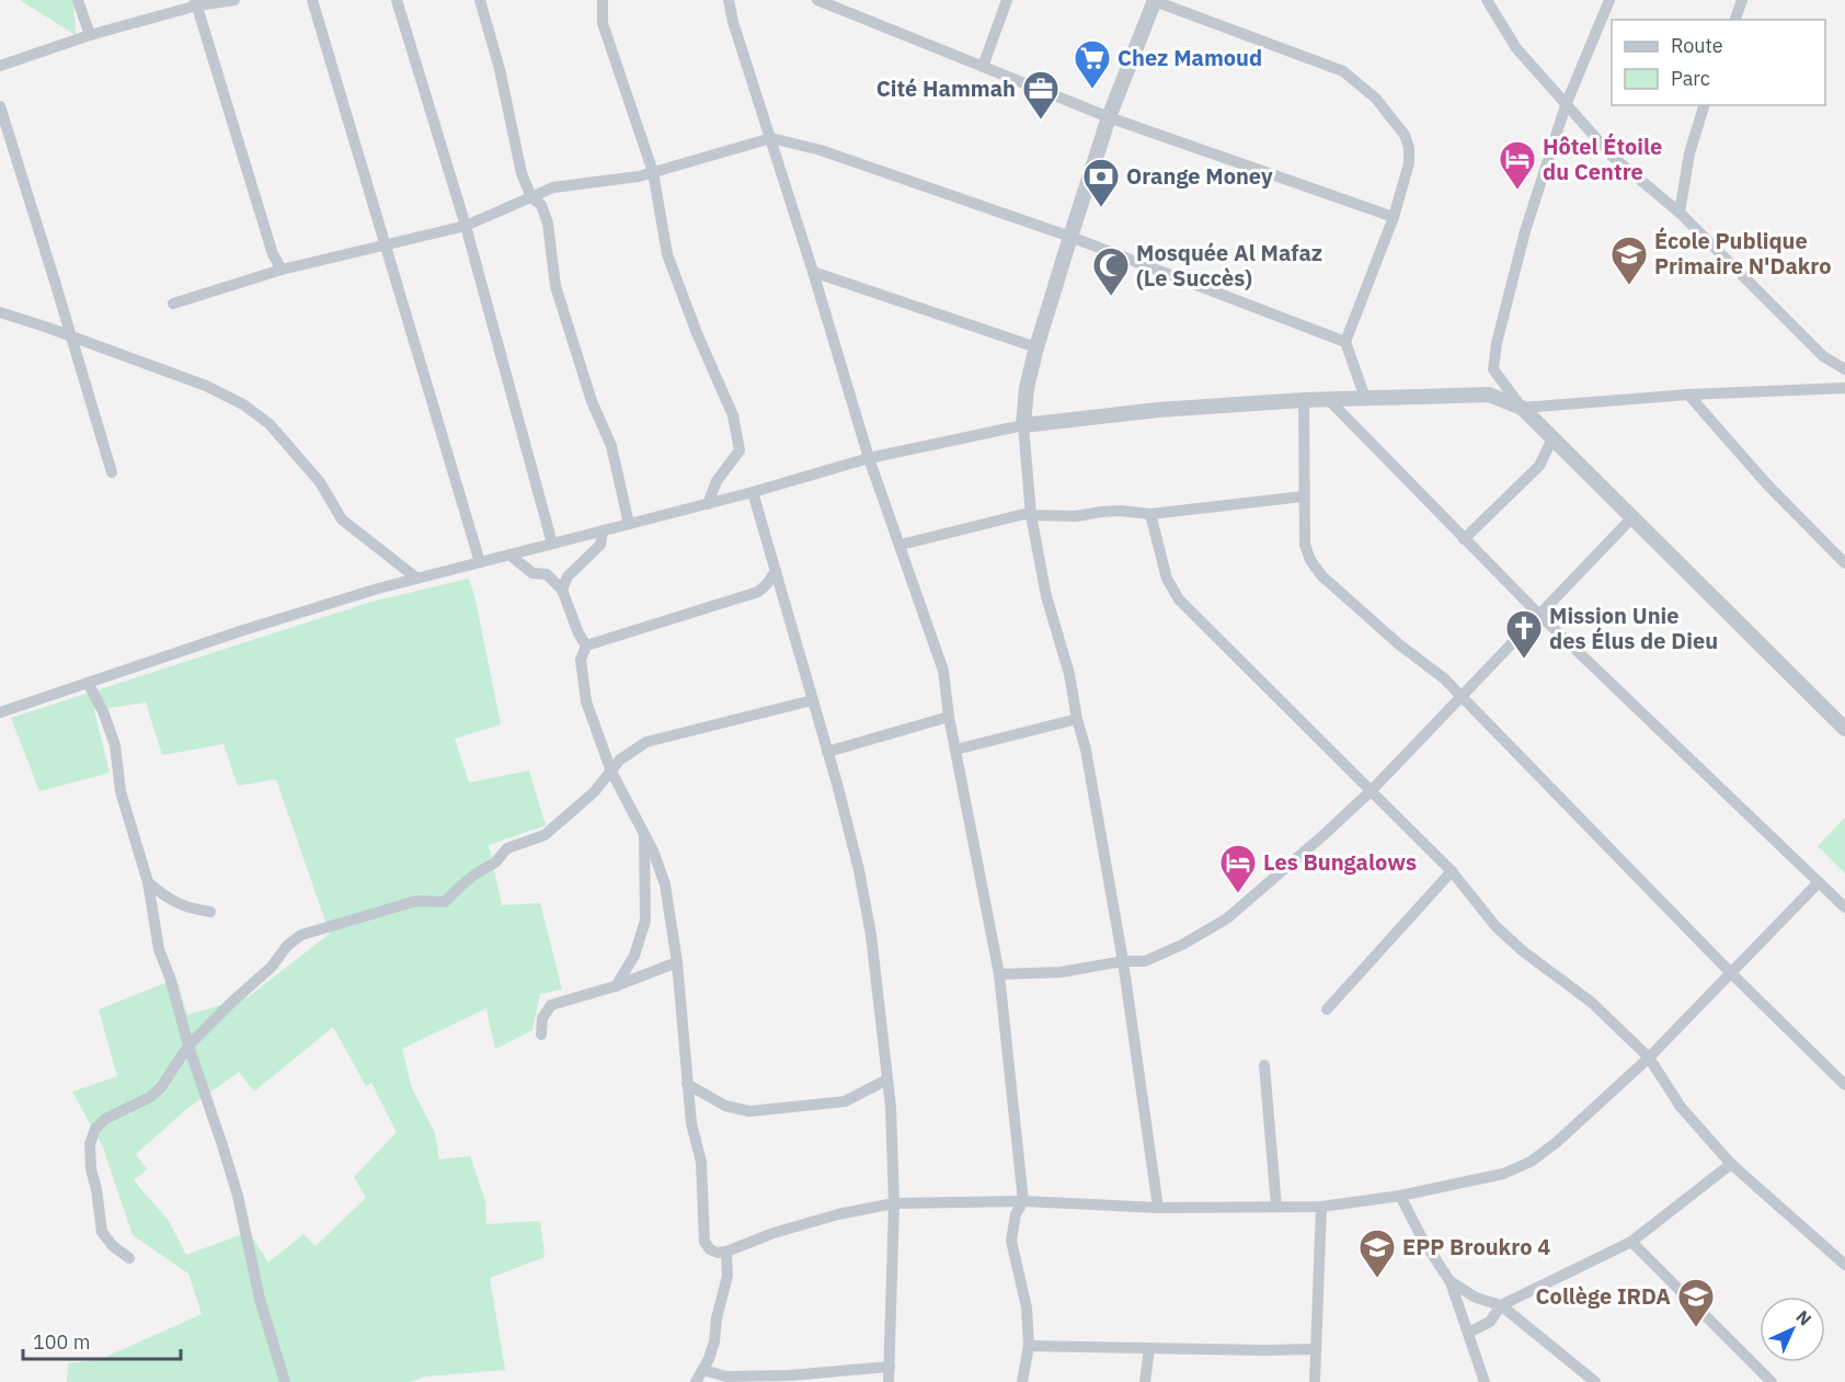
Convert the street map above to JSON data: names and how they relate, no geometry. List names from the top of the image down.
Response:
{
  "places": {
    "supermarket": ["Chez Mamoud"],
    "office": ["Cité Hammah"],
    "hotel": ["Hôtel Étoile du Centre", "Les Bungalows"],
    "bank": ["Orange Money"],
    "school or university": ["École Publique Primaire N'Dakro", "EPP Broukro 4", "Collège IRDA"],
    "mosque": ["Mosquée Al Mafaz (Le Succès)"],
    "church": ["Mission Unie des Élus de Dieu"]
  },
  "legend": ["Route", "Parc"],
  "scale_bar": "100 m",
  "north": "top right"
}
